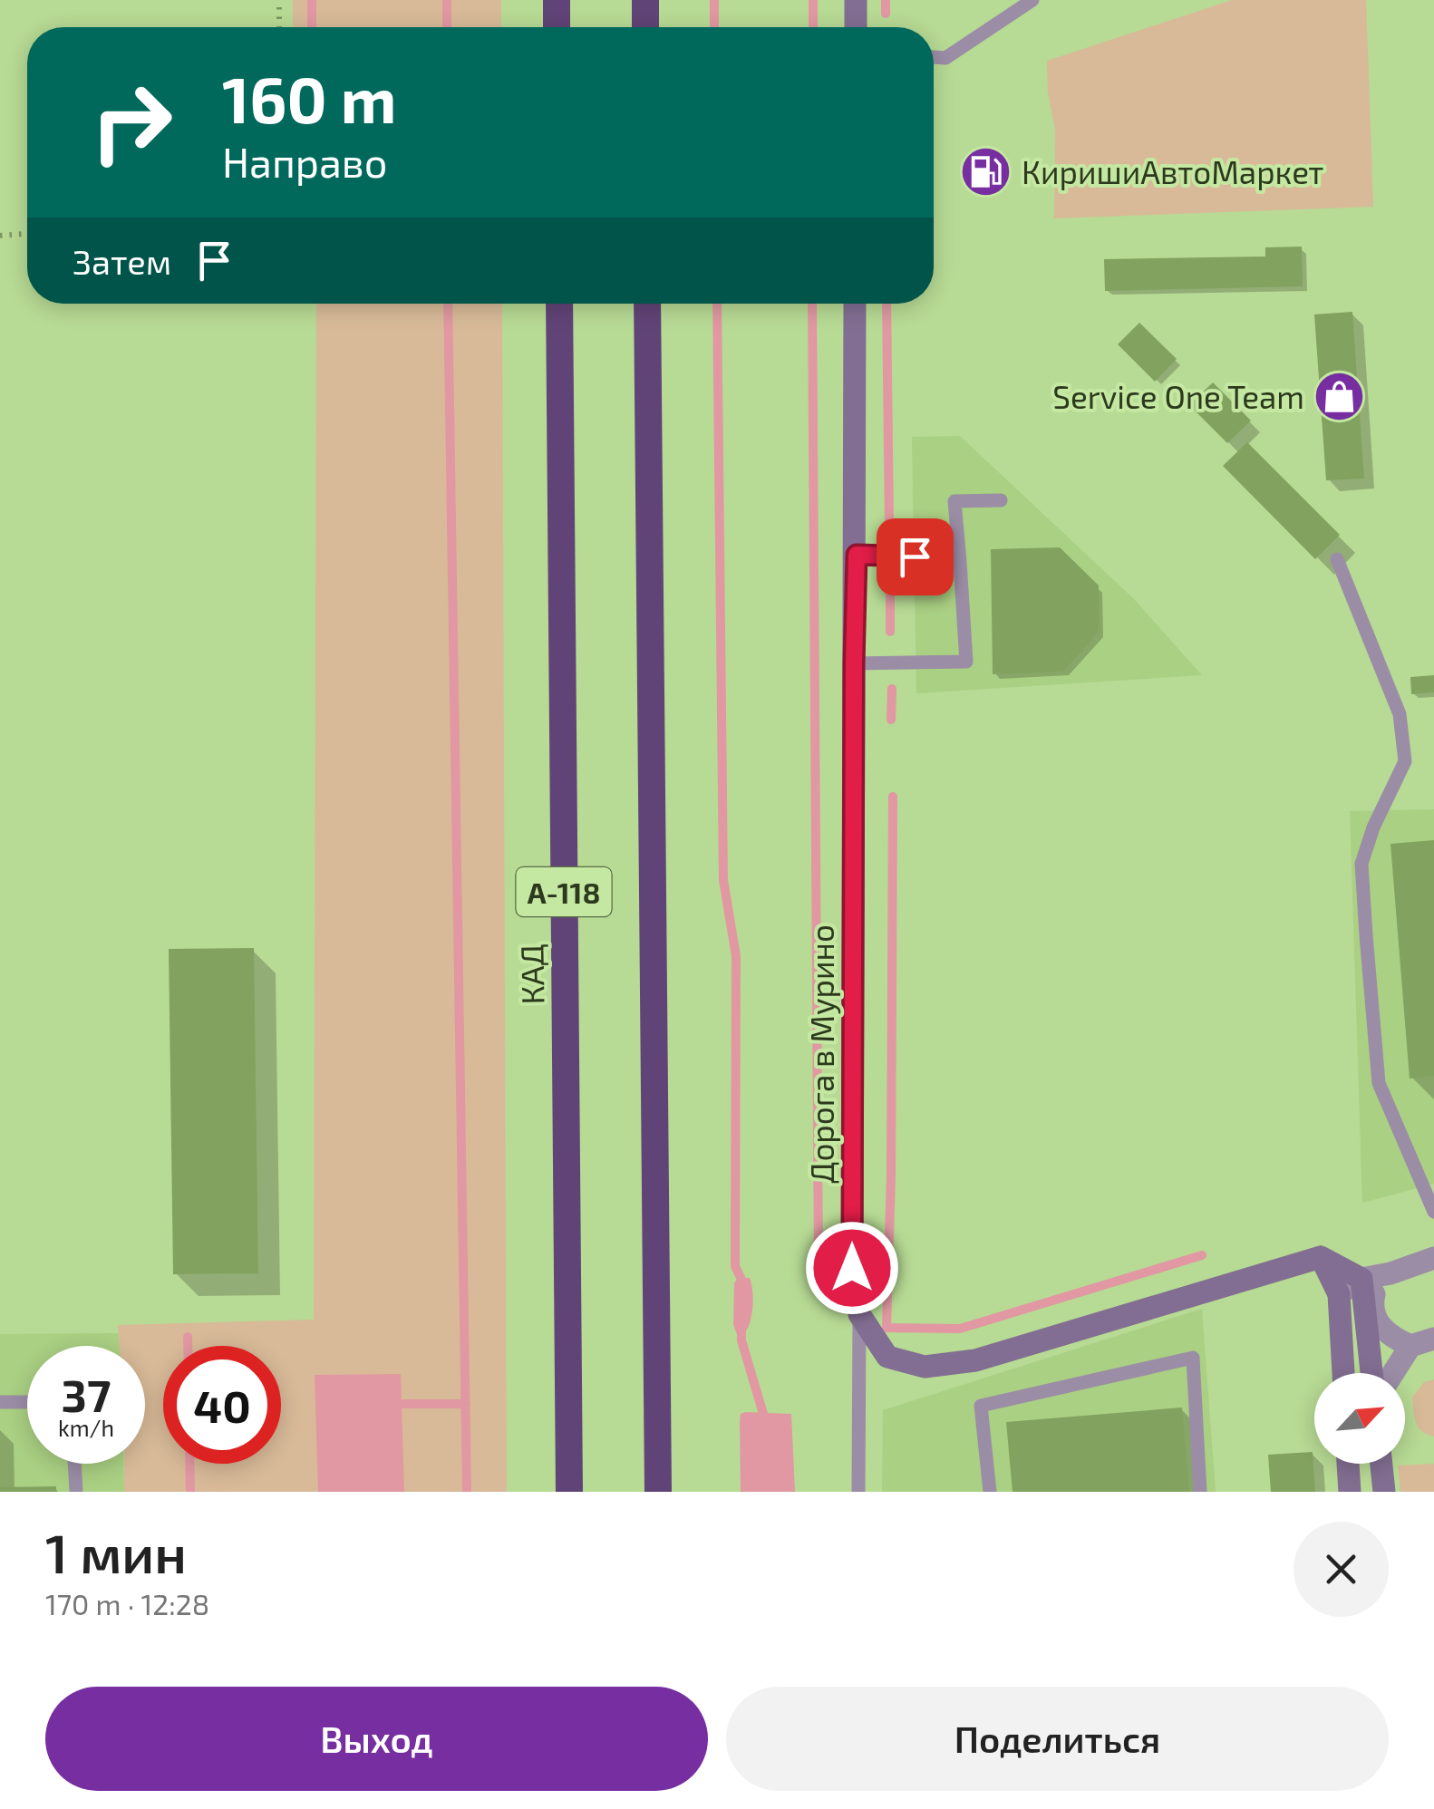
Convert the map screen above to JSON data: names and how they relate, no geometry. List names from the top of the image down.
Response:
{
  "streets": {
    "highway": ["А-118", "КАД"],
    "street": ["Дорога в Мурино"]
  },
  "places": {
    "fuel station": ["КиришиАвтоМаркет"],
    "shop": ["Service One Team"]
  },
  "north": "top right",
  "page": {
    "turn": ["160 m", "Направо"],
    "then": "Затем",
    "speed": "37 km/h",
    "limit": "40",
    "heading": ["1 мин", "170 m · 12:28"],
    "buttons": ["Выход", "Поделиться"]
  }
}
